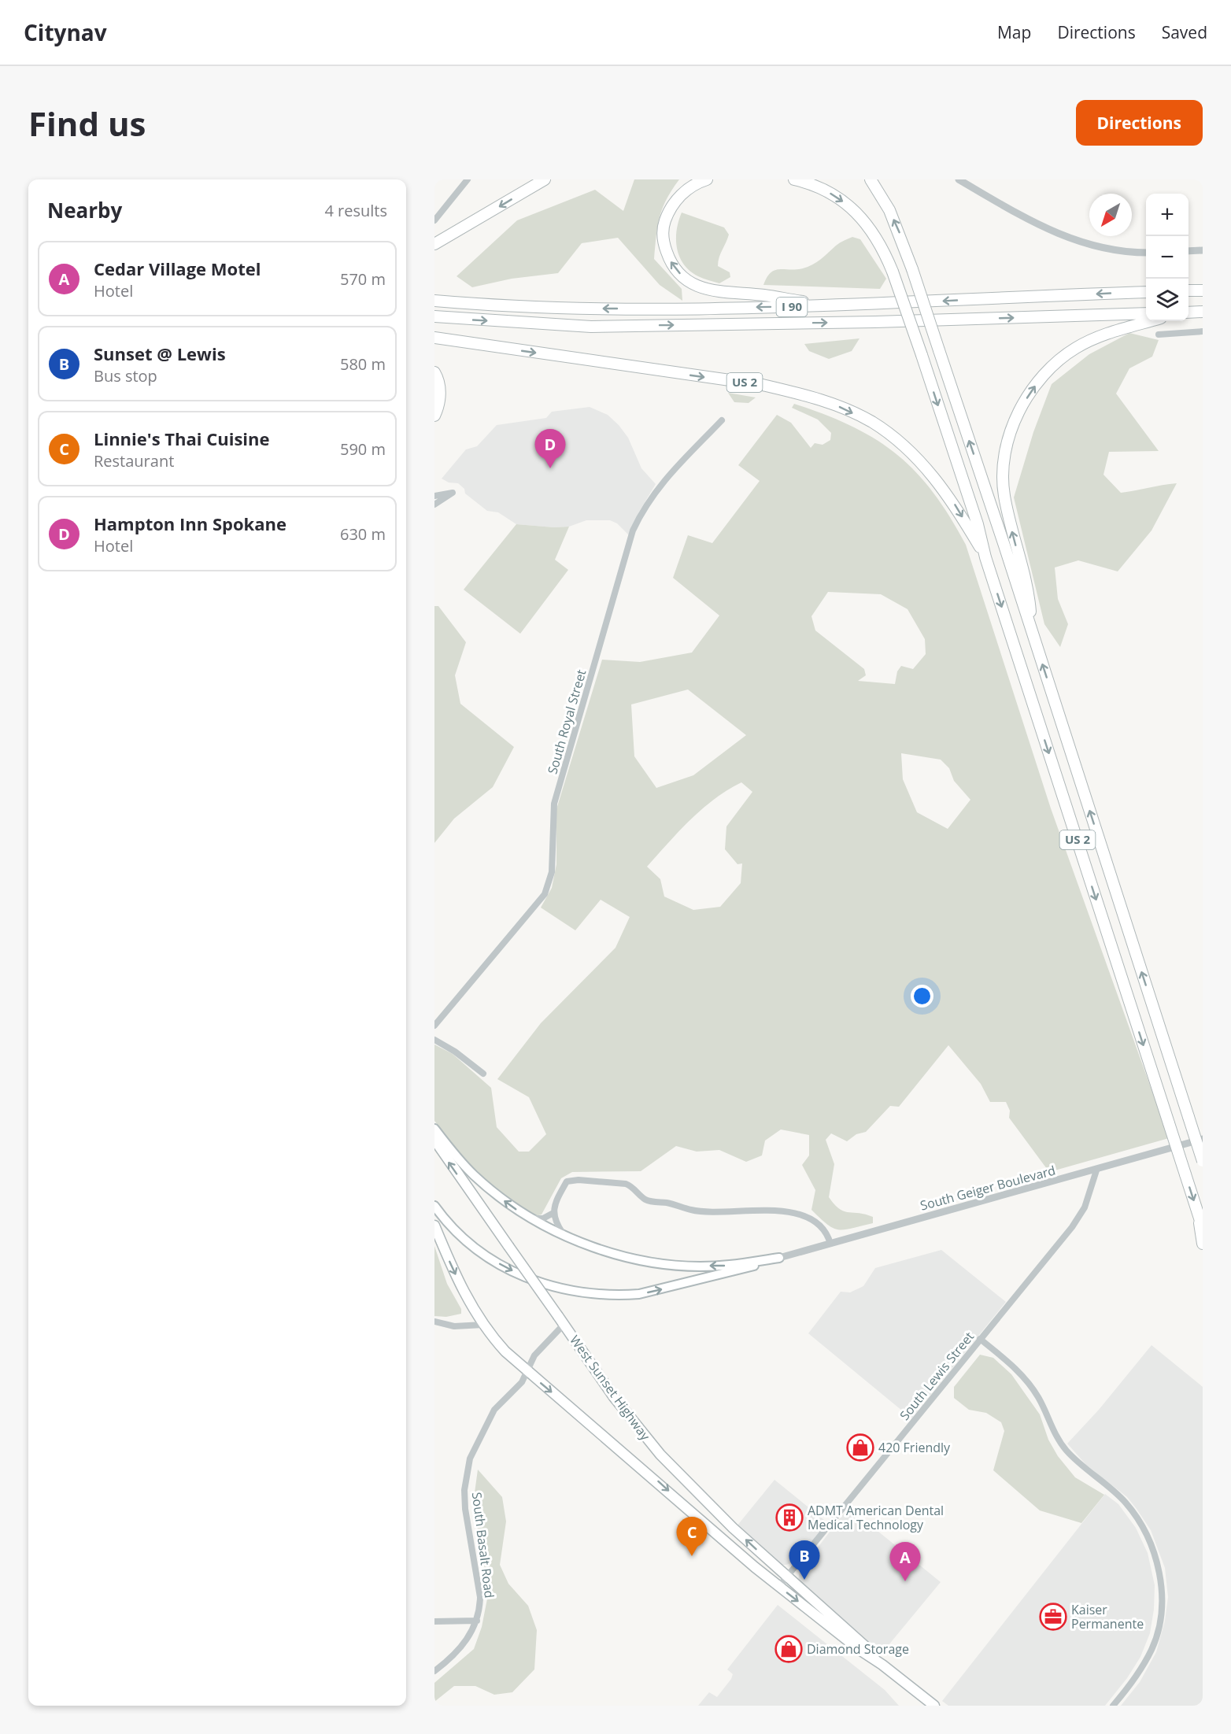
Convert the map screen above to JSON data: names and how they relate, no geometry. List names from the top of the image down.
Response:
{
  "streets": {
    "highway": ["I 90", "US 2"],
    "main road": ["West Sunset Highway"],
    "street": [
      "South Royal Street",
      "South Geiger Boulevard",
      "South Lewis Street",
      "South Basalt Road"
    ]
  },
  "crossings": [
    ["South Geiger Boulevard", "South Lewis Street"],
    ["South Lewis Street", "West Sunset Highway"],
    ["West Sunset Highway", "South Basalt Road"]
  ],
  "places": {
    "shop": ["420 Friendly", "Diamond Storage"],
    "building": ["ADMT American Dental Medical Technology"],
    "office": ["Kaiser Permanente"]
  },
  "north": "bottom left",
  "page": {
    "header": "Citynav",
    "nav": ["Map", "Directions", "Saved"],
    "buttons": "Directions",
    "title": "Find us",
    "heading": ["Nearby", "4 results"],
    "map_buttons": ["+", "−"],
    "list": [
      {
        "mark": "A",
        "name": "Cedar Village Motel",
        "note": "Hotel",
        "value": "570 m"
      },
      {
        "mark": "B",
        "name": "Sunset @ Lewis",
        "note": "Bus stop",
        "value": "580 m"
      },
      {
        "mark": "C",
        "name": "Linnie's Thai Cuisine",
        "note": "Restaurant",
        "value": "590 m"
      },
      {
        "mark": "D",
        "name": "Hampton Inn Spokane",
        "note": "Hotel",
        "value": "630 m"
      }
    ],
    "pins": [
      "D",
      "C",
      "B",
      "A"
    ]
  }
}
